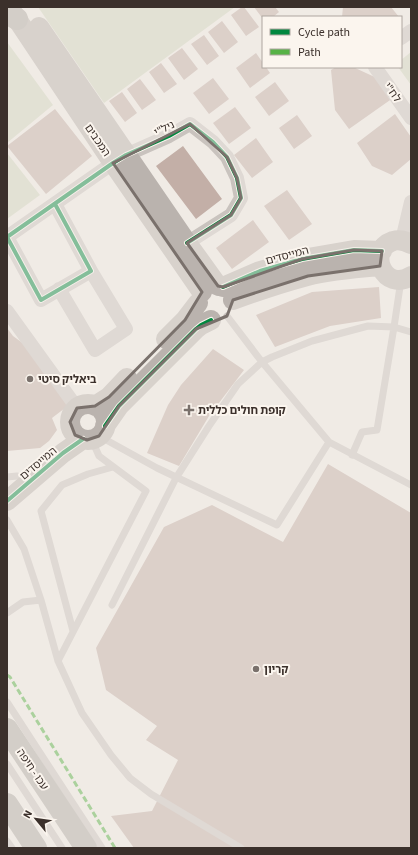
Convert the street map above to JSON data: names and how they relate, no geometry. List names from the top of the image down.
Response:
{
  "streets": {
    "highway": ["עכו - חיפה"],
    "street": [
      "לח\"י",
      "ניל\"י",
      "המכבים",
      "המייסדים"
    ]
  },
  "crossings": [
    ["ניל\"י", "המכבים"],
    ["המכבים", "המייסדים"]
  ],
  "places": {
    "other": ["ביאליק סיטי", "קריון"],
    "health": ["קופת חולים כללית"]
  },
  "legend": ["Cycle path", "Path"],
  "north": "top left"
}
